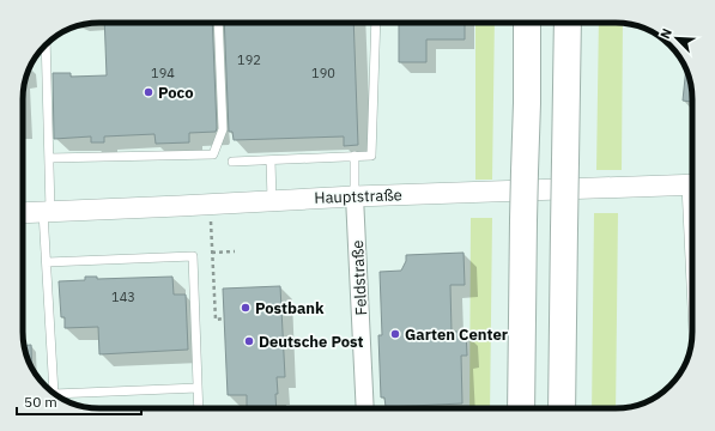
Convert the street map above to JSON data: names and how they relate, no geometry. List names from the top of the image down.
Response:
{
  "streets": {
    "street": ["Hauptstraße", "Feldstraße"]
  },
  "crossings": [
    ["Hauptstraße", "Feldstraße"]
  ],
  "places": [
    "Poco",
    "Postbank",
    "Garten Center",
    "Deutsche Post"
  ],
  "house_numbers": [
    "192",
    "194",
    "190",
    "143"
  ],
  "scale_bar": "50 m",
  "north": "top left"
}
